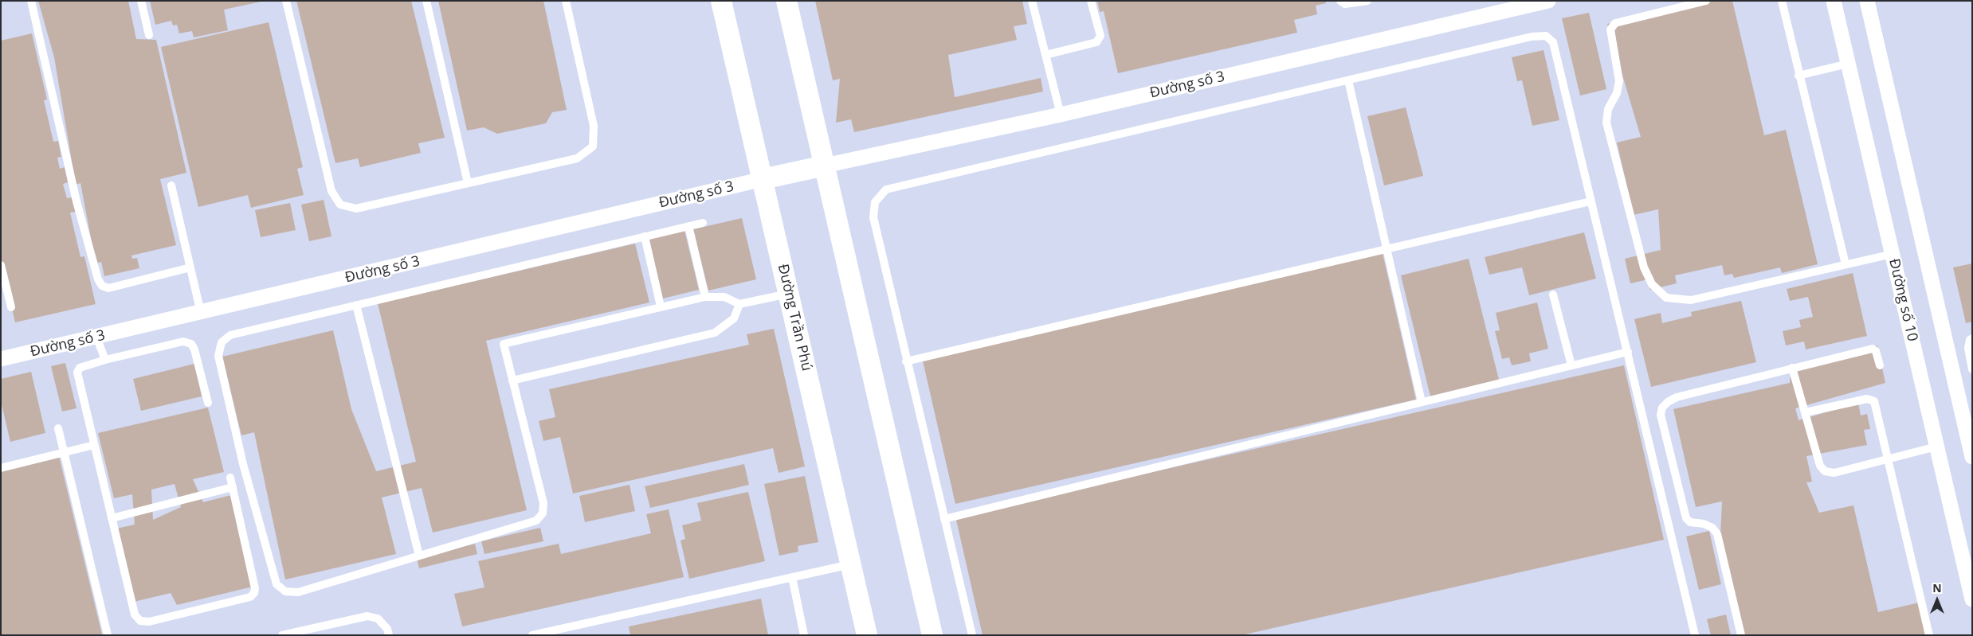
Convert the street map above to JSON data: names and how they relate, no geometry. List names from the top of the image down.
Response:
{
  "streets": {
    "main road": ["Đường Trần Phú"],
    "street": ["Đường số 3", "Đường số 10"]
  },
  "crossings": [
    ["Đường số 3", "Đường Trần Phú"]
  ],
  "north": "top"
}
